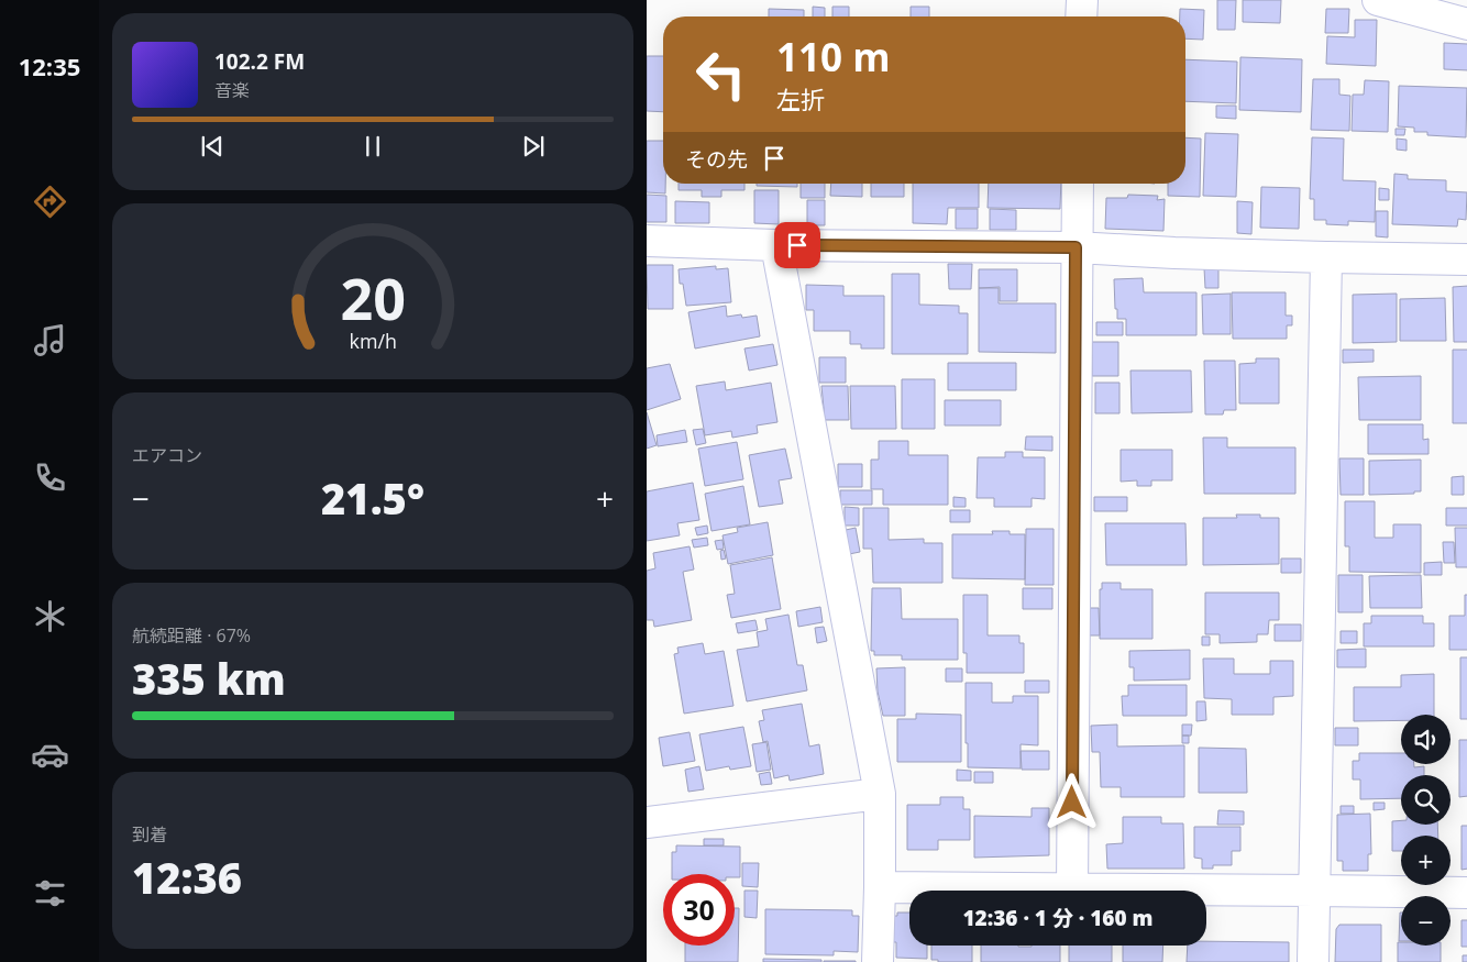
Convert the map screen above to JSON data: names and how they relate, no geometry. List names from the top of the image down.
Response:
{
  "page": {
    "tabs": "12:35",
    "turn": ["110 m", "左折"],
    "song": ["102.2 FM", "音楽"],
    "then": "その先",
    "tile": [
      "エアコン",
      ["航続距離 · 67%", "335 km"],
      ["到着", "12:36"]
    ],
    "heat": ["−", "21.5°", "+"],
    "map_buttons": ["+", "−"],
    "limit": "30",
    "trip": "12:36 · 1 分 · 160 m",
    "gauge": ["20", "km/h"]
  }
}
